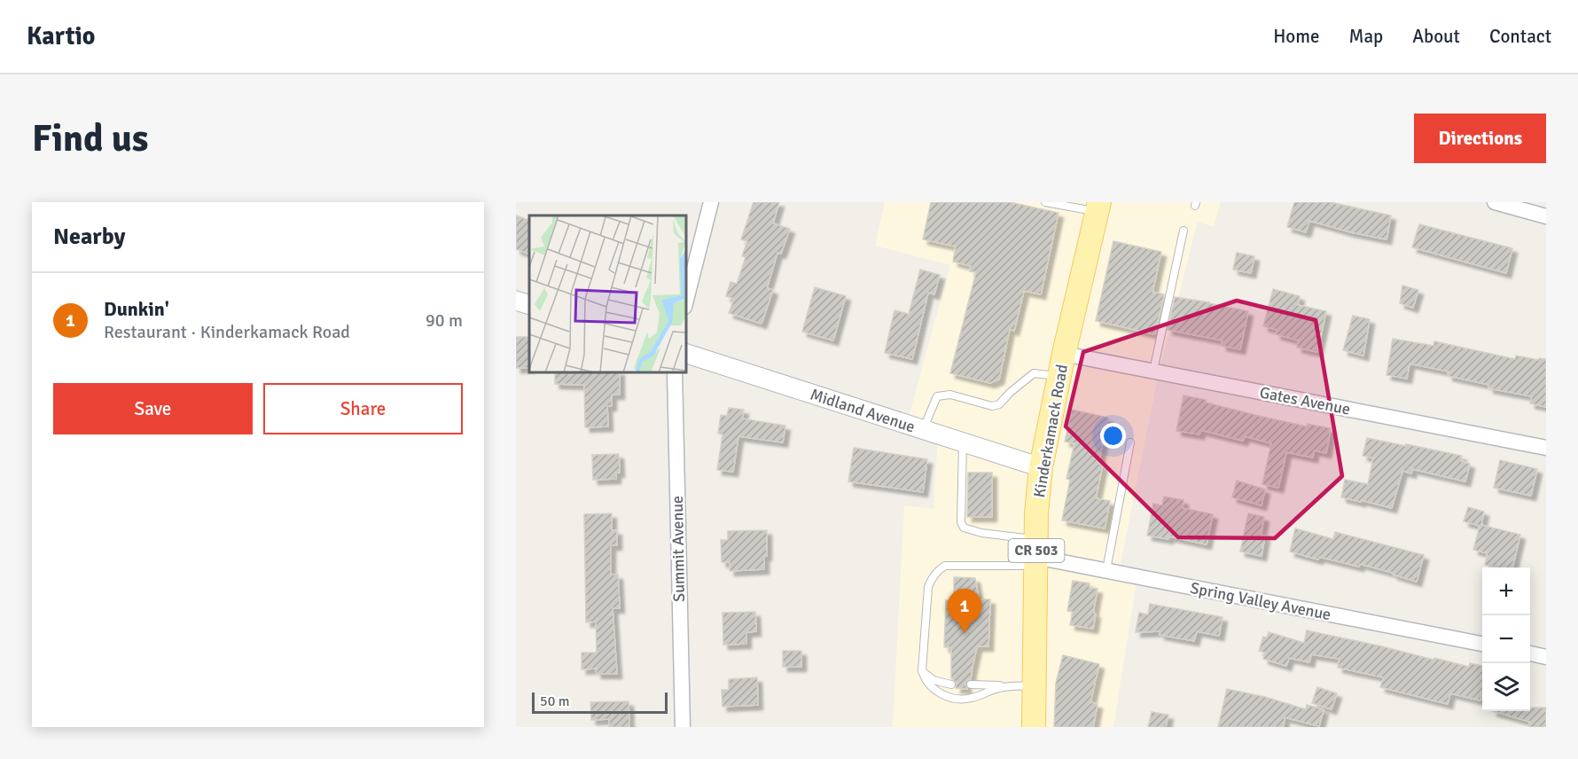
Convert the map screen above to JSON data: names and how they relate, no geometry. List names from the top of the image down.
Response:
{
  "streets": {
    "main road": ["Kinderkamack Road", "CR 503"],
    "street": [
      "Gates Avenue",
      "Midland Avenue",
      "Summit Avenue",
      "Spring Valley Avenue"
    ]
  },
  "crossings": [
    ["Gates Avenue", "Kinderkamack Road"],
    ["Midland Avenue", "Kinderkamack Road"],
    ["Kinderkamack Road", "Spring Valley Avenue"]
  ],
  "scale_bar": "50 m",
  "page": {
    "header": "Kartio",
    "nav": [
      "Home",
      "Map",
      "About",
      "Contact"
    ],
    "buttons": [
      "Directions",
      ["Save", "Share"]
    ],
    "title": "Find us",
    "heading": "Nearby",
    "list": [
      {
        "mark": "1",
        "name": "Dunkin'",
        "note": "Restaurant · Kinderkamack Road",
        "value": "90 m"
      }
    ],
    "map_buttons": ["+", "−"],
    "pins": "1",
    "scale": "50 m"
  }
}
